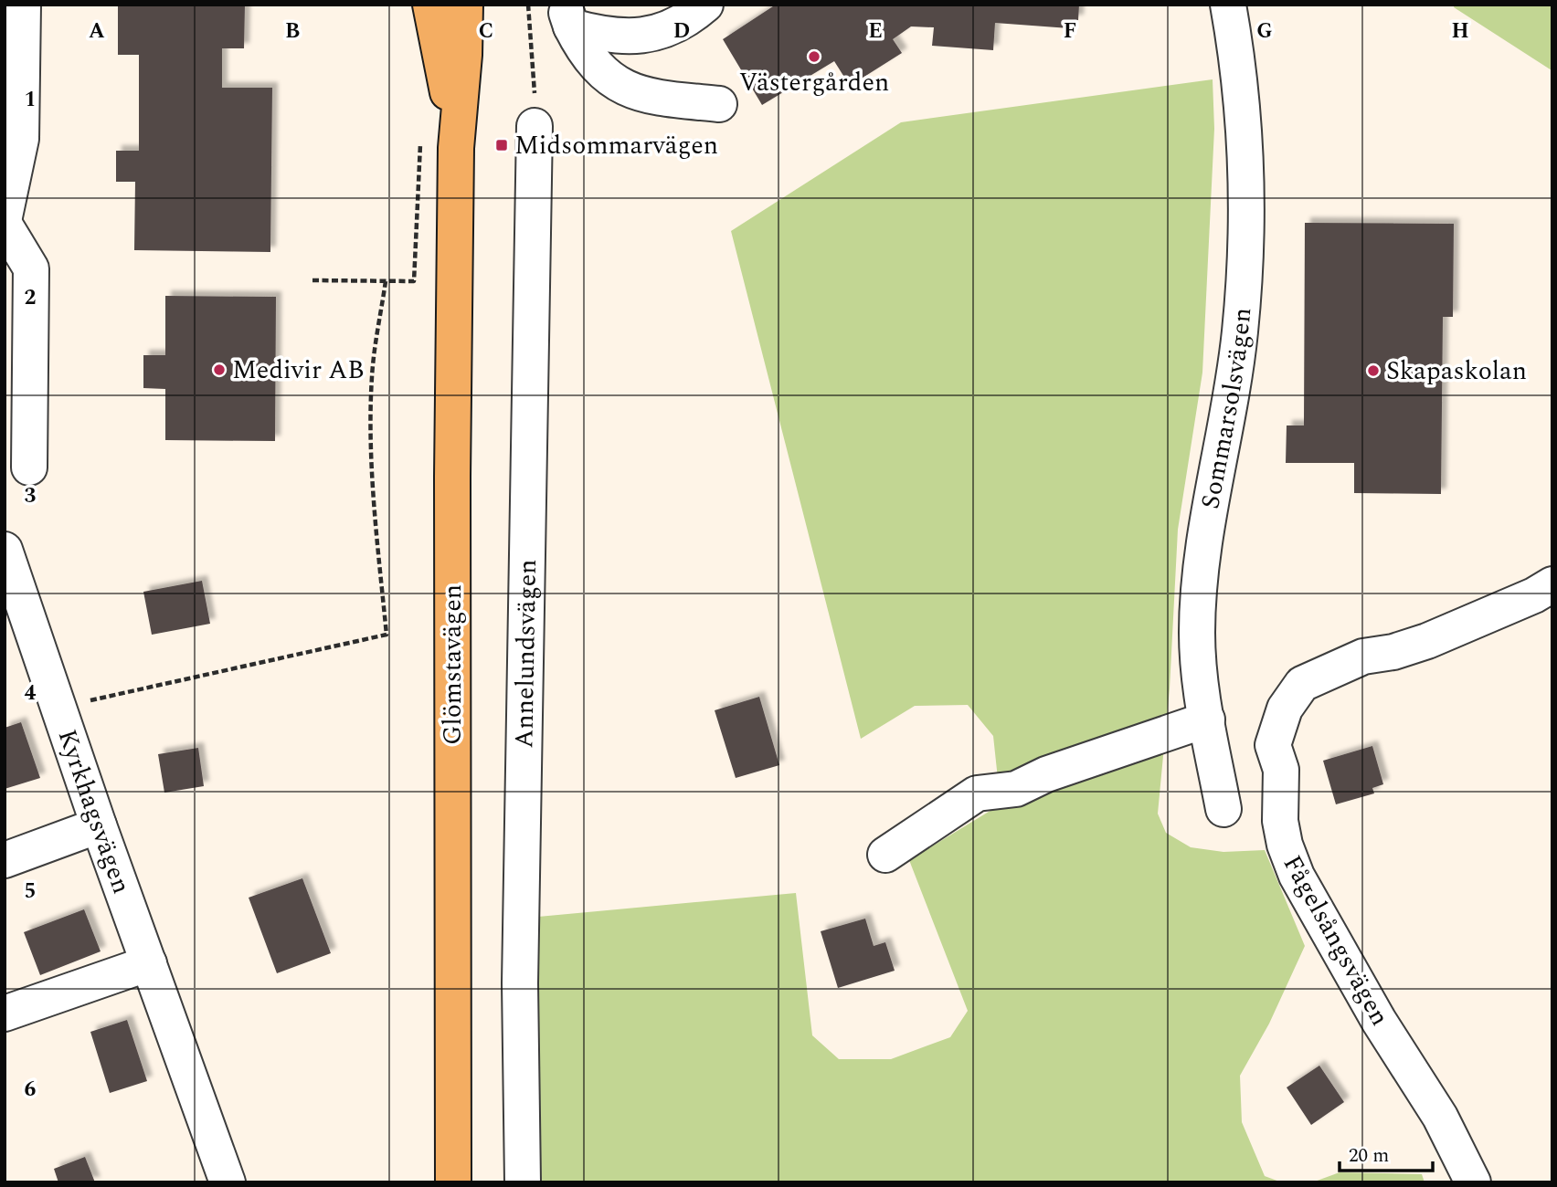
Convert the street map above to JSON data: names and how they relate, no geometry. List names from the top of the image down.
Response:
{
  "streets": {
    "main road": ["Glömstavägen"],
    "street": [
      "Sommarsolsvägen",
      "Annelundsvägen",
      "Kyrkhagsvägen",
      "Fågelsångsvägen"
    ]
  },
  "places": {
    "other": ["Västergården", "Medivir AB", "Skapaskolan"],
    "transit": ["Midsommarvägen"]
  },
  "scale_bar": "20 m",
  "grid": {
    "columns": [
      "A",
      "B",
      "C",
      "D",
      "E",
      "F",
      "G",
      "H"
    ],
    "rows": [
      "1",
      "2",
      "3",
      "4",
      "5",
      "6"
    ]
  }
}
